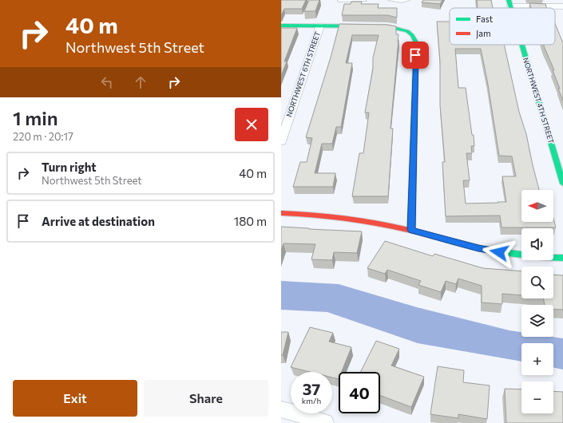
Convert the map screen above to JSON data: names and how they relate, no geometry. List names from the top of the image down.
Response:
{
  "streets": {
    "street": ["NORTHWEST 6TH STREET", "NORTHWEST 4TH STREET"]
  },
  "legend": ["Fast", "Jam"],
  "north": "left",
  "page": {
    "turn": ["40 m", "Northwest 5th Street"],
    "heading": ["1 min", "220 m · 20:17"],
    "list": [
      {
        "name": "Turn right",
        "note": "Northwest 5th Street",
        "value": "40 m"
      },
      {
        "name": "Arrive at destination",
        "value": "180 m"
      }
    ],
    "map_buttons": ["+", "−"],
    "speed": "37 km/h",
    "limit": "40",
    "buttons": ["Exit", "Share"]
  }
}
